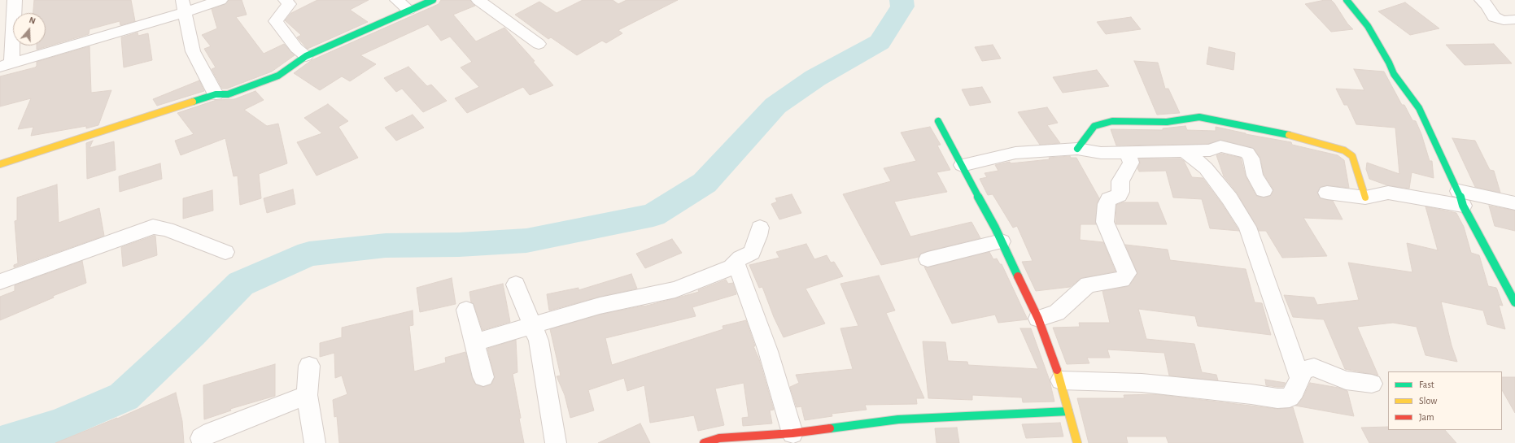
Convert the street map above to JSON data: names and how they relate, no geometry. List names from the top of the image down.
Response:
{
  "legend": ["Fast", "Slow", "Jam"],
  "north": "top"
}
